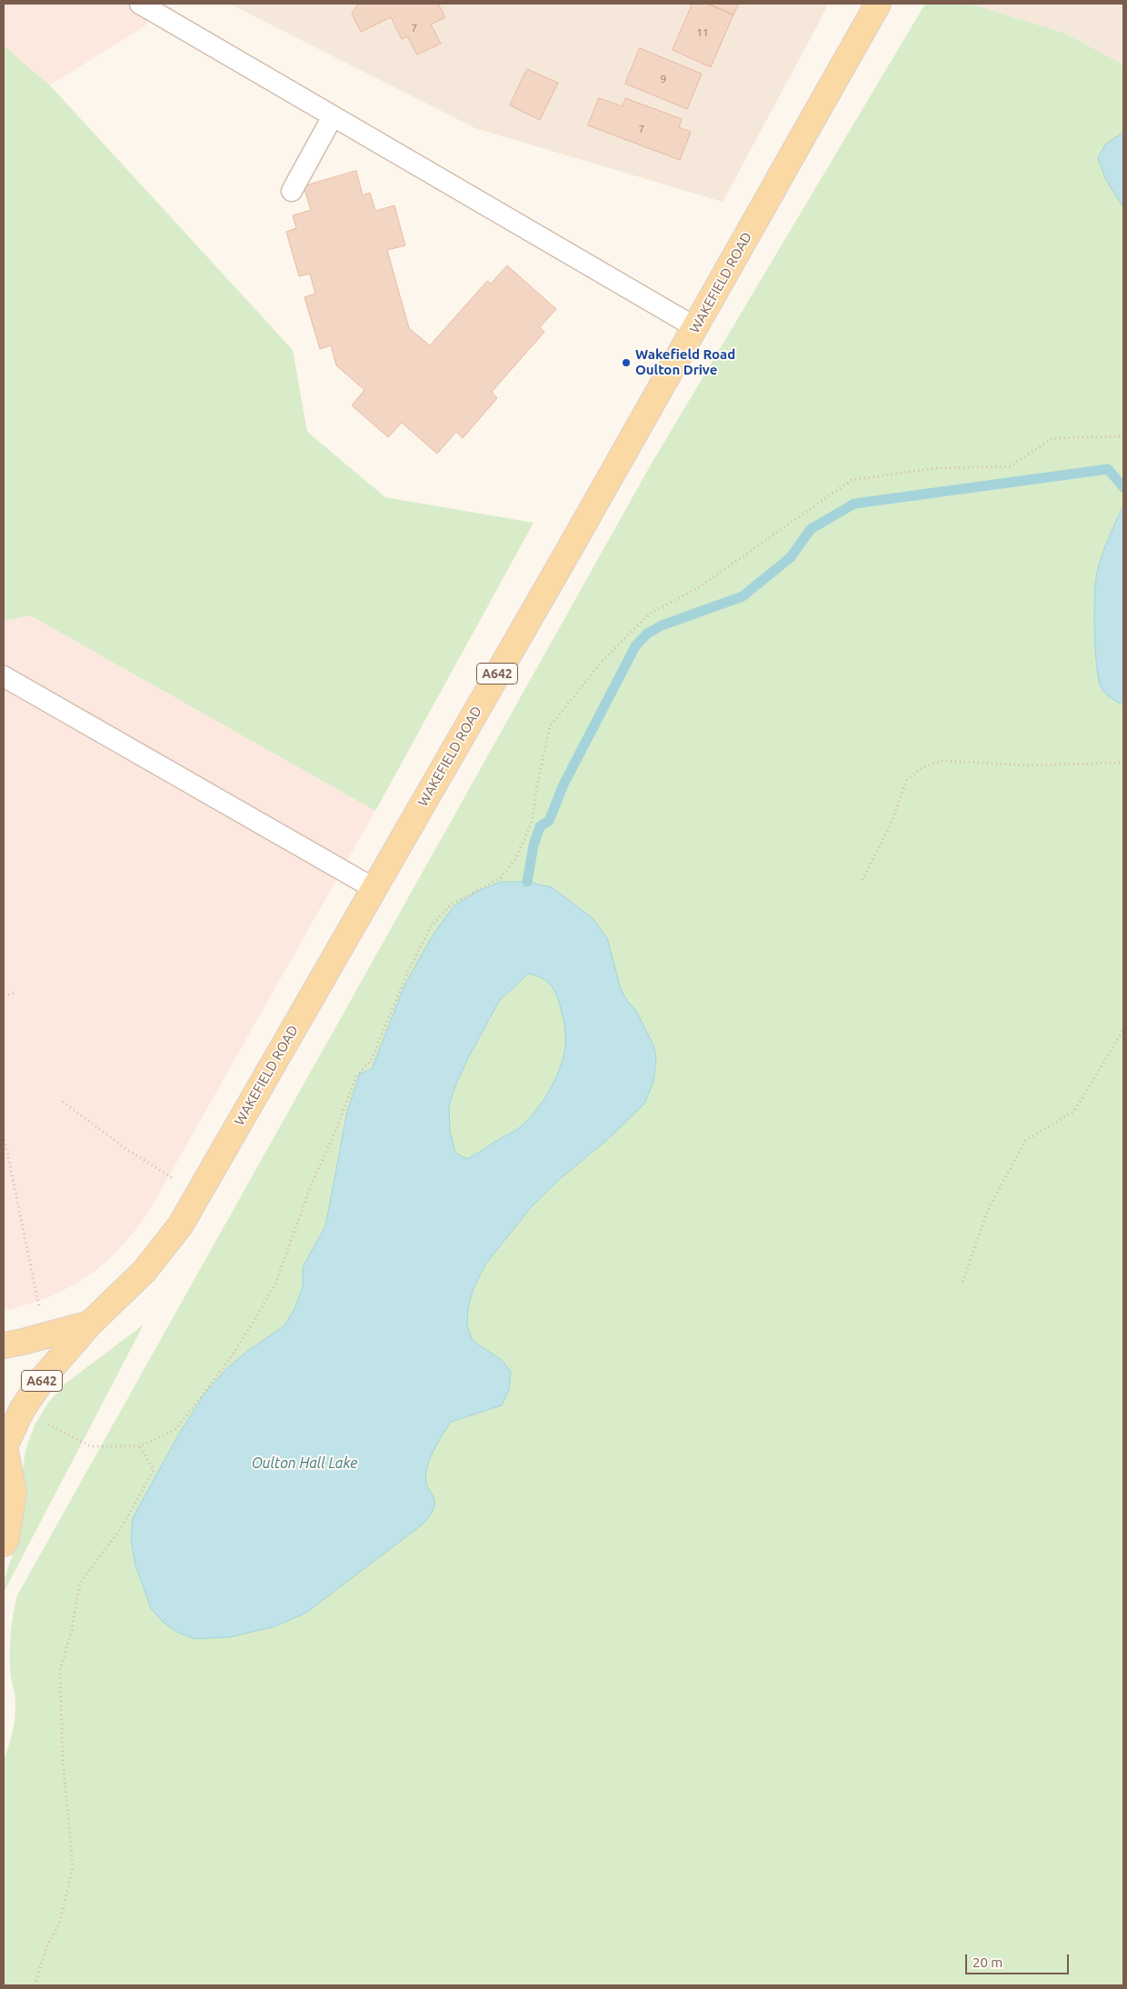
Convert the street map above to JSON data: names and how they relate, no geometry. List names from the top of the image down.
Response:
{
  "streets": {
    "main road": ["WAKEFIELD ROAD", "A642"]
  },
  "crossings": [
    ["WAKEFIELD ROAD", "A642"]
  ],
  "water": ["Oulton Hall Lake"],
  "places": ["Wakefield Road Oulton Drive"],
  "house_numbers": [
    "7",
    "11",
    "9",
    "7"
  ],
  "scale_bar": "20 m"
}
